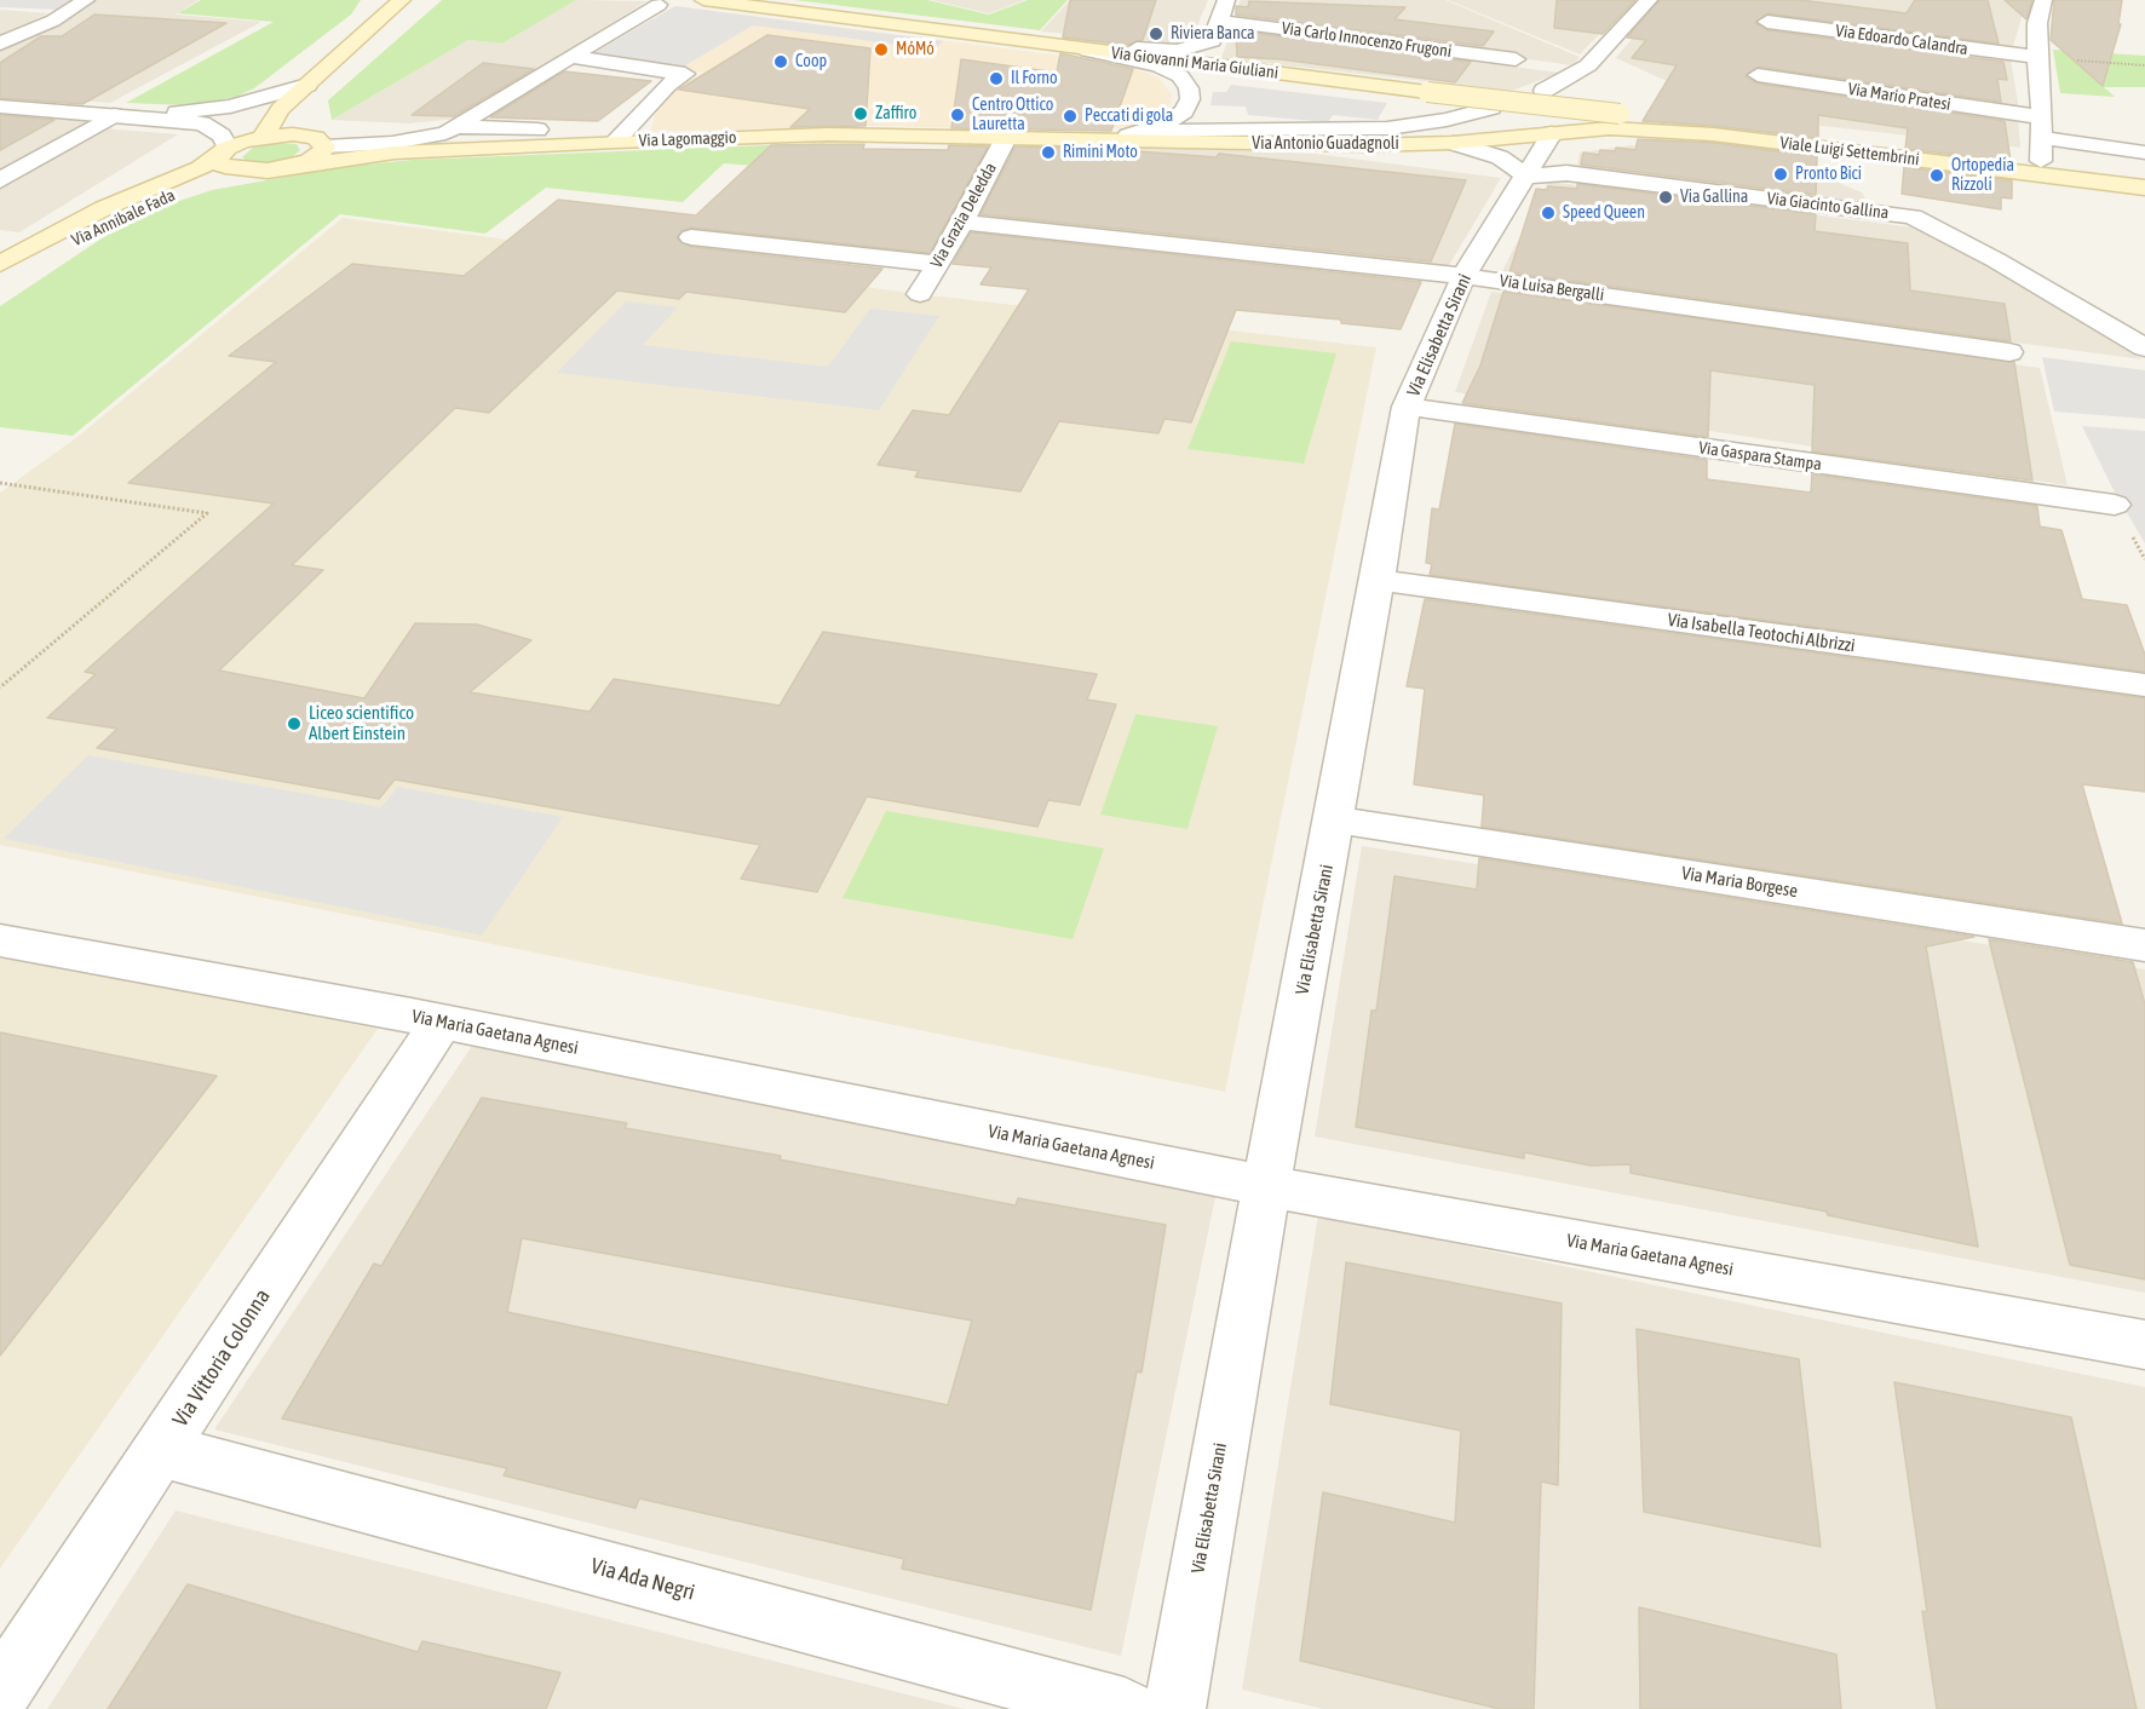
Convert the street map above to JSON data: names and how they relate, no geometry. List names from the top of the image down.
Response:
{
  "streets": {
    "main road": [
      "Via Giovanni Maria Giuliani",
      "Via Lagomaggio",
      "Via Antonio Guadagnoli",
      "Viale Luigi Settembrini",
      "Via Annibale Fada"
    ],
    "street": [
      "Via Carlo Innocenzo Frugoni",
      "Via Edoardo Calandra",
      "Via Mario Pratesi",
      "Via Giacinto Gallina",
      "Via Grazia Deledda",
      "Via Luisa Bergalli",
      "Via Elisabetta Sirani",
      "Via Gaspara Stampa",
      "Via Isabella Teotochi Albrizzi",
      "Via Maria Borgese",
      "Via Maria Gaetana Agnesi",
      "Via Vittoria Colonna",
      "Via Ada Negri"
    ]
  },
  "crossings": [
    ["Via Giovanni Maria Giuliani", "Viale Luigi Settembrini"],
    ["Via Lagomaggio", "Via Antonio Guadagnoli"],
    ["Via Lagomaggio", "Via Grazia Deledda"],
    ["Via Lagomaggio", "Via Annibale Fada"],
    ["Via Antonio Guadagnoli", "Viale Luigi Settembrini"],
    ["Via Antonio Guadagnoli", "Via Elisabetta Sirani"],
    ["Viale Luigi Settembrini", "Via Elisabetta Sirani"],
    ["Via Giacinto Gallina", "Via Elisabetta Sirani"],
    ["Via Grazia Deledda", "Via Luisa Bergalli"],
    ["Via Luisa Bergalli", "Via Elisabetta Sirani"],
    ["Via Elisabetta Sirani", "Via Gaspara Stampa"],
    ["Via Elisabetta Sirani", "Via Isabella Teotochi Albrizzi"],
    ["Via Elisabetta Sirani", "Via Maria Borgese"],
    ["Via Elisabetta Sirani", "Via Maria Gaetana Agnesi"],
    ["Via Maria Gaetana Agnesi", "Via Vittoria Colonna"],
    ["Via Vittoria Colonna", "Via Ada Negri"]
  ],
  "places": [
    "Riviera Banca",
    "MóMó",
    "Coop",
    "Il Forno",
    "Zaffiro",
    "Centro Ottico Lauretta",
    "Peccati di gola",
    "Rimini Moto",
    "Pronto Bici",
    "Ortopedia Rizzoli",
    "Via Gallina",
    "Speed Queen",
    "Liceo scientifico Albert Einstein"
  ]
}
